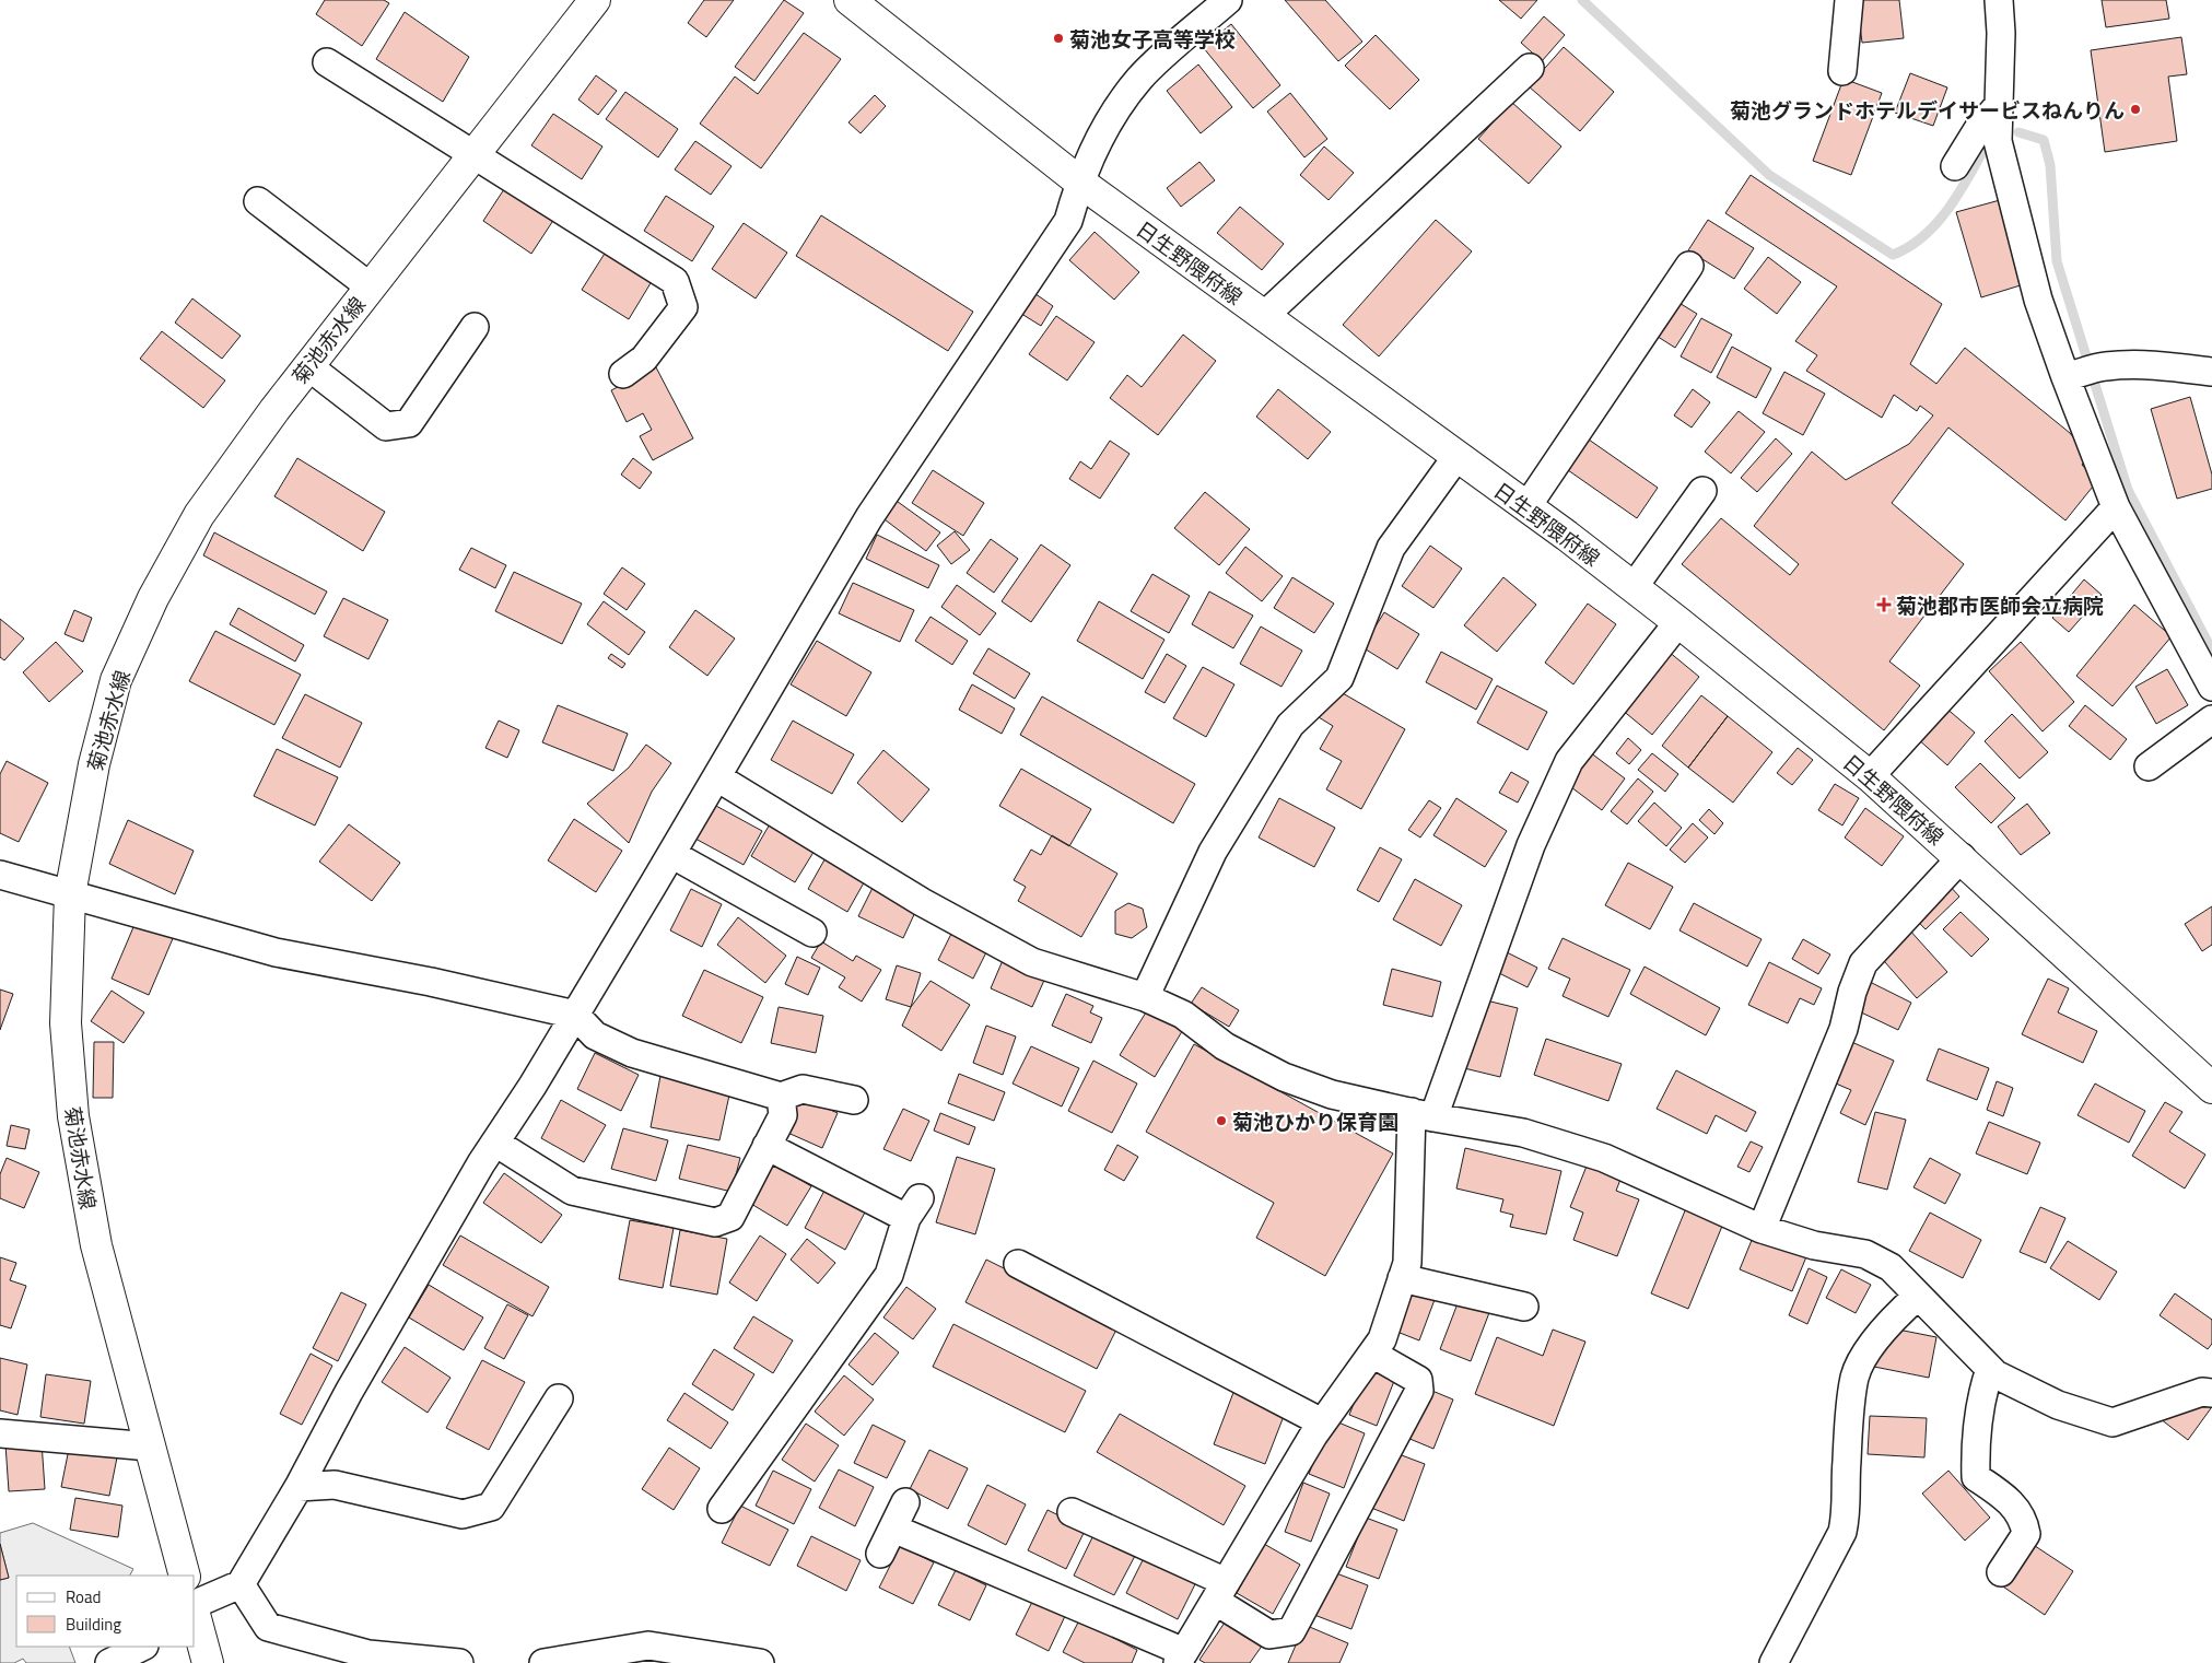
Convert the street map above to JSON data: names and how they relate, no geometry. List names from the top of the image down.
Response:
{
  "streets": {
    "main road": ["日生野隈府線", "菊池赤水線"]
  },
  "places": {
    "other": ["菊池女子高等学校", "菊池グランドホテルデイサービスねんりん", "菊池ひかり保育園"],
    "health": ["菊池郡市医師会立病院"]
  },
  "legend": ["Road", "Building"]
}
